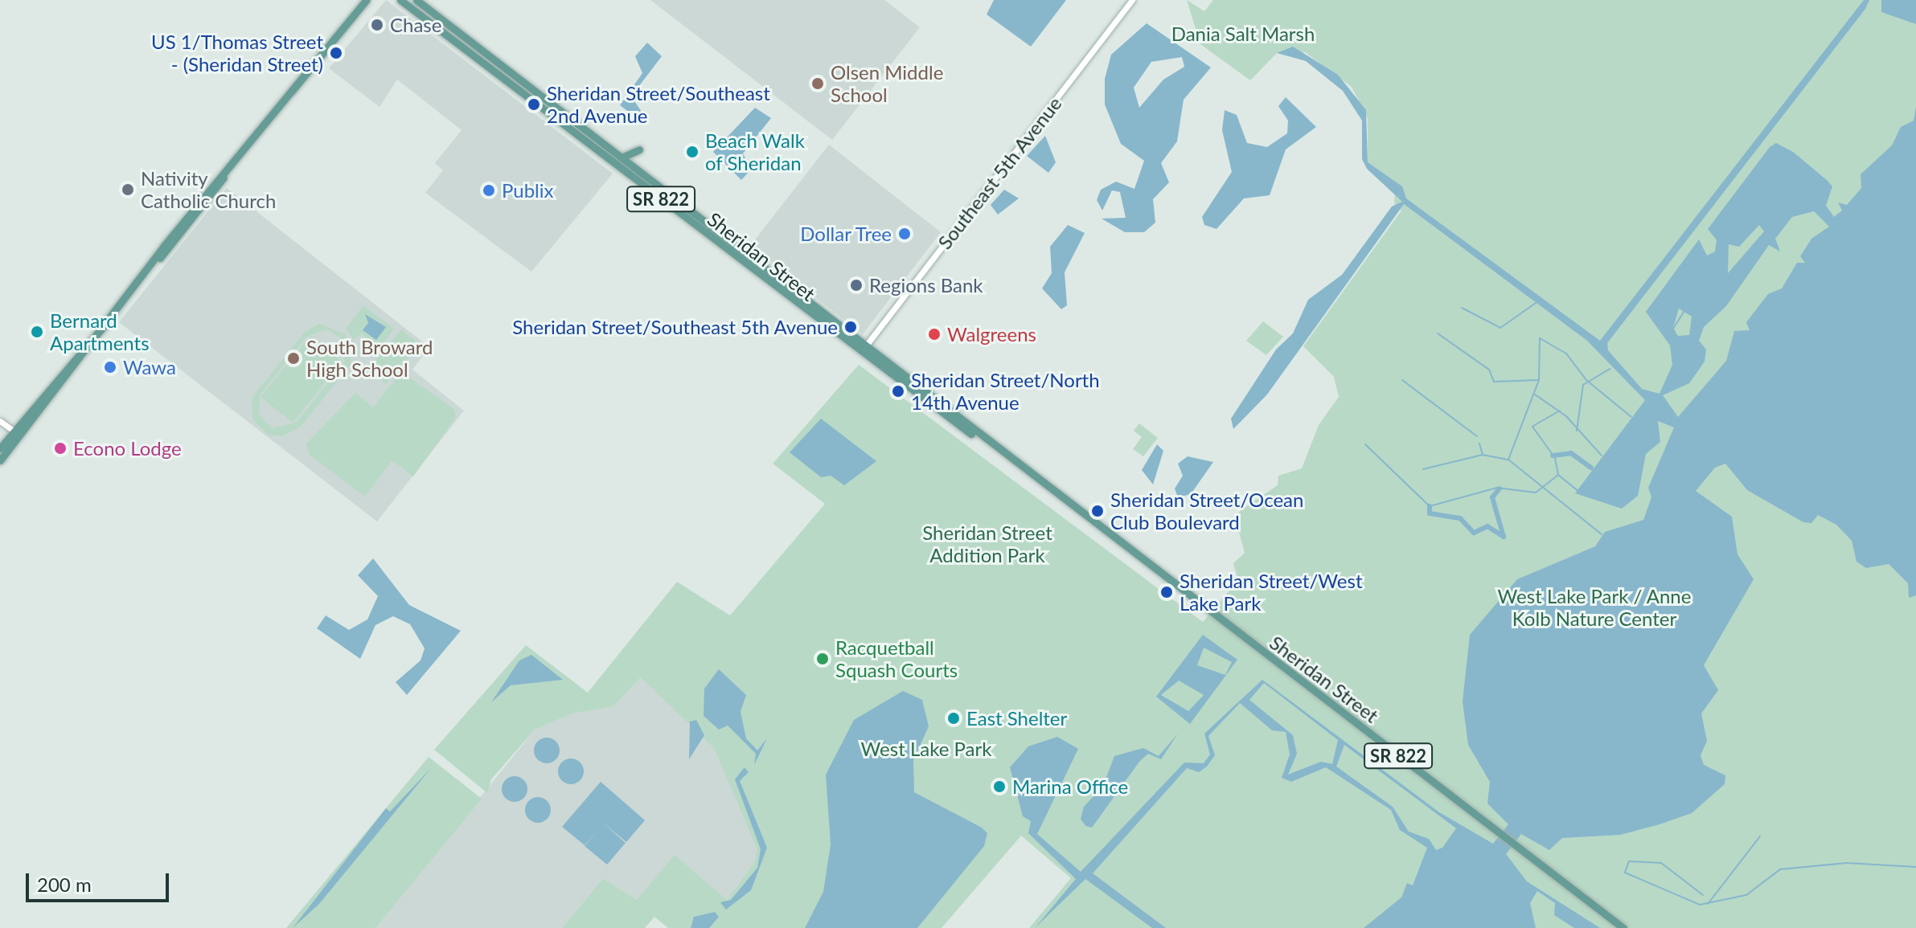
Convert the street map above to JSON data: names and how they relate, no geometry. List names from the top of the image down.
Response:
{
  "streets": {
    "main road": ["SR 822", "Sheridan Street"],
    "street": ["Southeast 5th Avenue"]
  },
  "crossings": [
    ["Southeast 5th Avenue", "Sheridan Street"]
  ],
  "parks": [
    "Dania Salt Marsh",
    "Sheridan Street Addition Park",
    "West Lake Park / Anne Kolb Nature Center",
    "West Lake Park"
  ],
  "places": [
    "Chase",
    "US 1/Thomas Street - (Sheridan Street)",
    "Olsen Middle School",
    "Sheridan Street/Southeast 2nd Avenue",
    "Beach Walk of Sheridan",
    "Nativity Catholic Church",
    "Publix",
    "Dollar Tree",
    "Regions Bank",
    "Sheridan Street/Southeast 5th Avenue",
    "Bernard Apartments",
    "Walgreens",
    "South Broward High School",
    "Wawa",
    "Sheridan Street/North 14th Avenue",
    "Econo Lodge",
    "Sheridan Street/Ocean Club Boulevard",
    "Sheridan Street/West Lake Park",
    "Racquetball Squash Courts",
    "East Shelter",
    "Marina Office"
  ],
  "scale_bar": "200 m"
}
